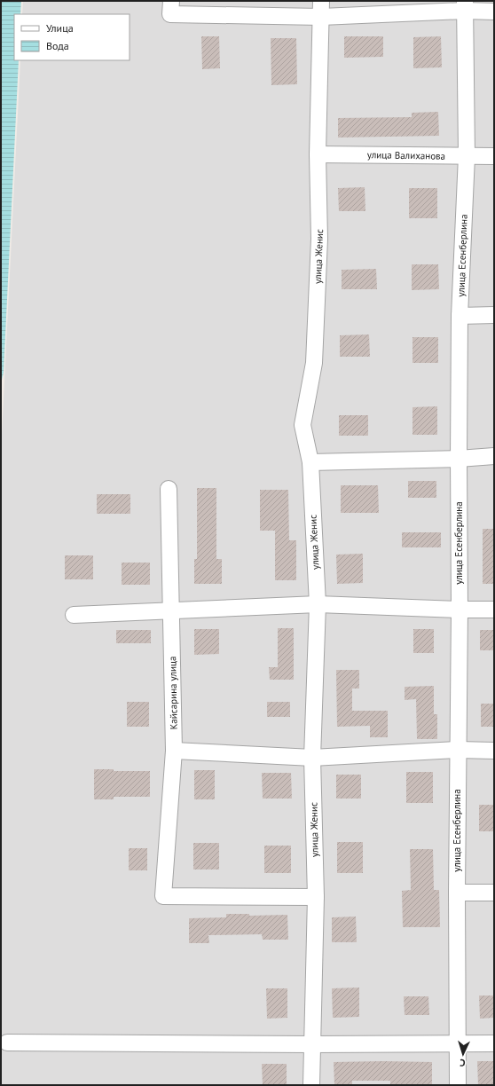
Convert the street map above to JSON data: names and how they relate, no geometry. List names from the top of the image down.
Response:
{
  "streets": {
    "street": [
      "улица Валиханова",
      "улица Есенберлина",
      "улица Женис",
      "Кайсарина улица"
    ]
  },
  "crossings": [
    ["улица Валиханова", "улица Есенберлина"],
    ["улица Валиханова", "улица Женис"],
    ["улица Женис", "Кайсарина улица"]
  ],
  "legend": ["Улица", "Вода"],
  "north": "bottom"
}
